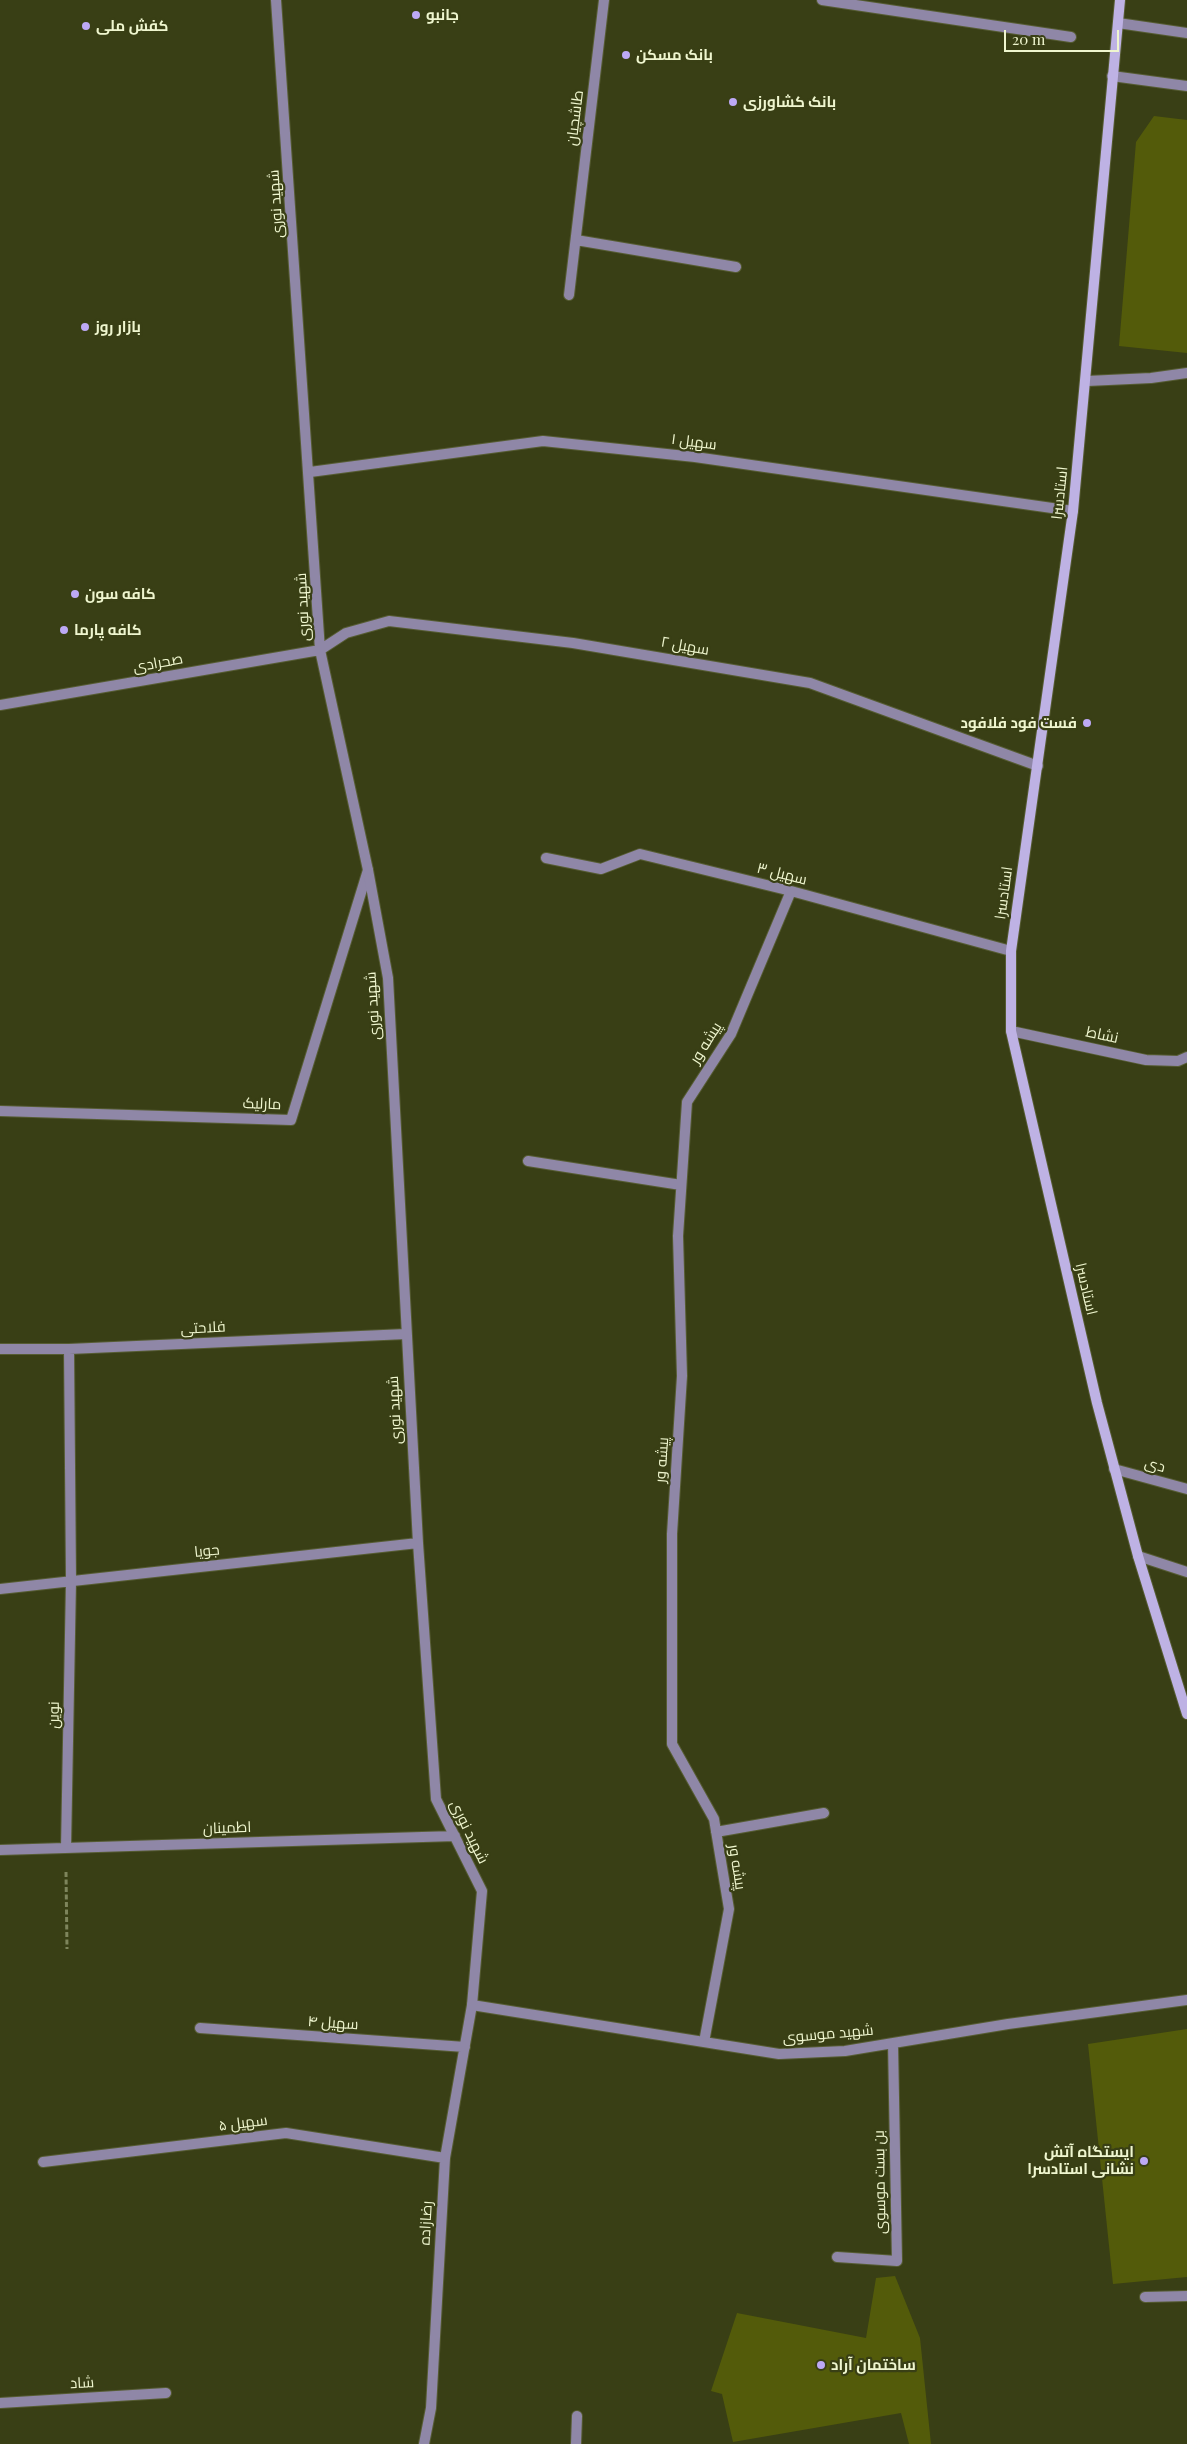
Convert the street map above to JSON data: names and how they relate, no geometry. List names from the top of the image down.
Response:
{
  "streets": {
    "main road": ["استادسرا"],
    "street": [
      "طاشچیان",
      "شهید نوری",
      "سهیل ۱",
      "سهیل ۲",
      "صحرادی",
      "سهیل ۳",
      "نشاط",
      "پیشه ور",
      "مارلیک",
      "فلاحتی",
      "دی",
      "جویا",
      "نوین",
      "اطمینان",
      "سهیل ۴",
      "شهید موسوی",
      "سهیل ۵",
      "بن بست موسوی",
      "رضازاده",
      "شاد"
    ]
  },
  "crossings": [
    ["شهید نوری", "سهیل ۱"],
    ["شهید نوری", "سهیل ۲"],
    ["شهید نوری", "صحرادی"],
    ["شهید نوری", "مارلیک"],
    ["شهید نوری", "فلاحتی"],
    ["شهید نوری", "جویا"],
    ["شهید نوری", "اطمینان"],
    ["شهید نوری", "شهید موسوی"],
    ["شهید نوری", "رضازاده"],
    ["سهیل ۱", "استادسرا"],
    ["استادسرا", "سهیل ۲"],
    ["استادسرا", "سهیل ۳"],
    ["استادسرا", "نشاط"],
    ["استادسرا", "دی"],
    ["سهیل ۲", "صحرادی"],
    ["سهیل ۳", "پیشه ور"],
    ["پیشه ور", "شهید موسوی"],
    ["فلاحتی", "نوین"],
    ["جویا", "نوین"],
    ["نوین", "اطمینان"],
    ["سهیل ۴", "رضازاده"],
    ["شهید موسوی", "بن بست موسوی"],
    ["شهید موسوی", "رضازاده"],
    ["سهیل ۵", "رضازاده"]
  ],
  "places": [
    "جانبو",
    "کفش ملی",
    "بانک مسکن",
    "بانک کشاورزی",
    "بازار روز",
    "کافه سون",
    "کافه پارما",
    "فست فود فلافود",
    "ایستگاه آتش نشانی استادسرا",
    "ساختمان آراد"
  ],
  "scale_bar": "20 m"
}
